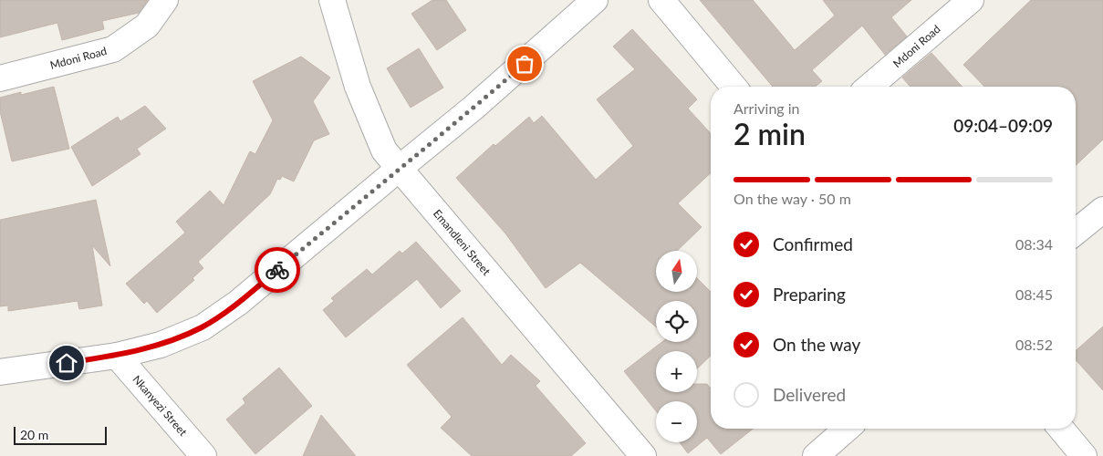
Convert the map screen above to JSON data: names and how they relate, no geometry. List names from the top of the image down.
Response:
{
  "streets": {
    "street": ["Mdoni Road", "Emandleni Street", "Nkanyezi Street"]
  },
  "scale_bar": "20 m",
  "north": "top",
  "page": {
    "heading": ["2 min", "Arriving in", "09:04–09:09"],
    "bar": "On the way · 50 m",
    "list": [
      ["Confirmed", "08:34"],
      ["Preparing", "08:45"],
      ["On the way", "08:52"],
      "Delivered"
    ],
    "map_buttons": ["+", "−"],
    "scale": "20 m"
  }
}
